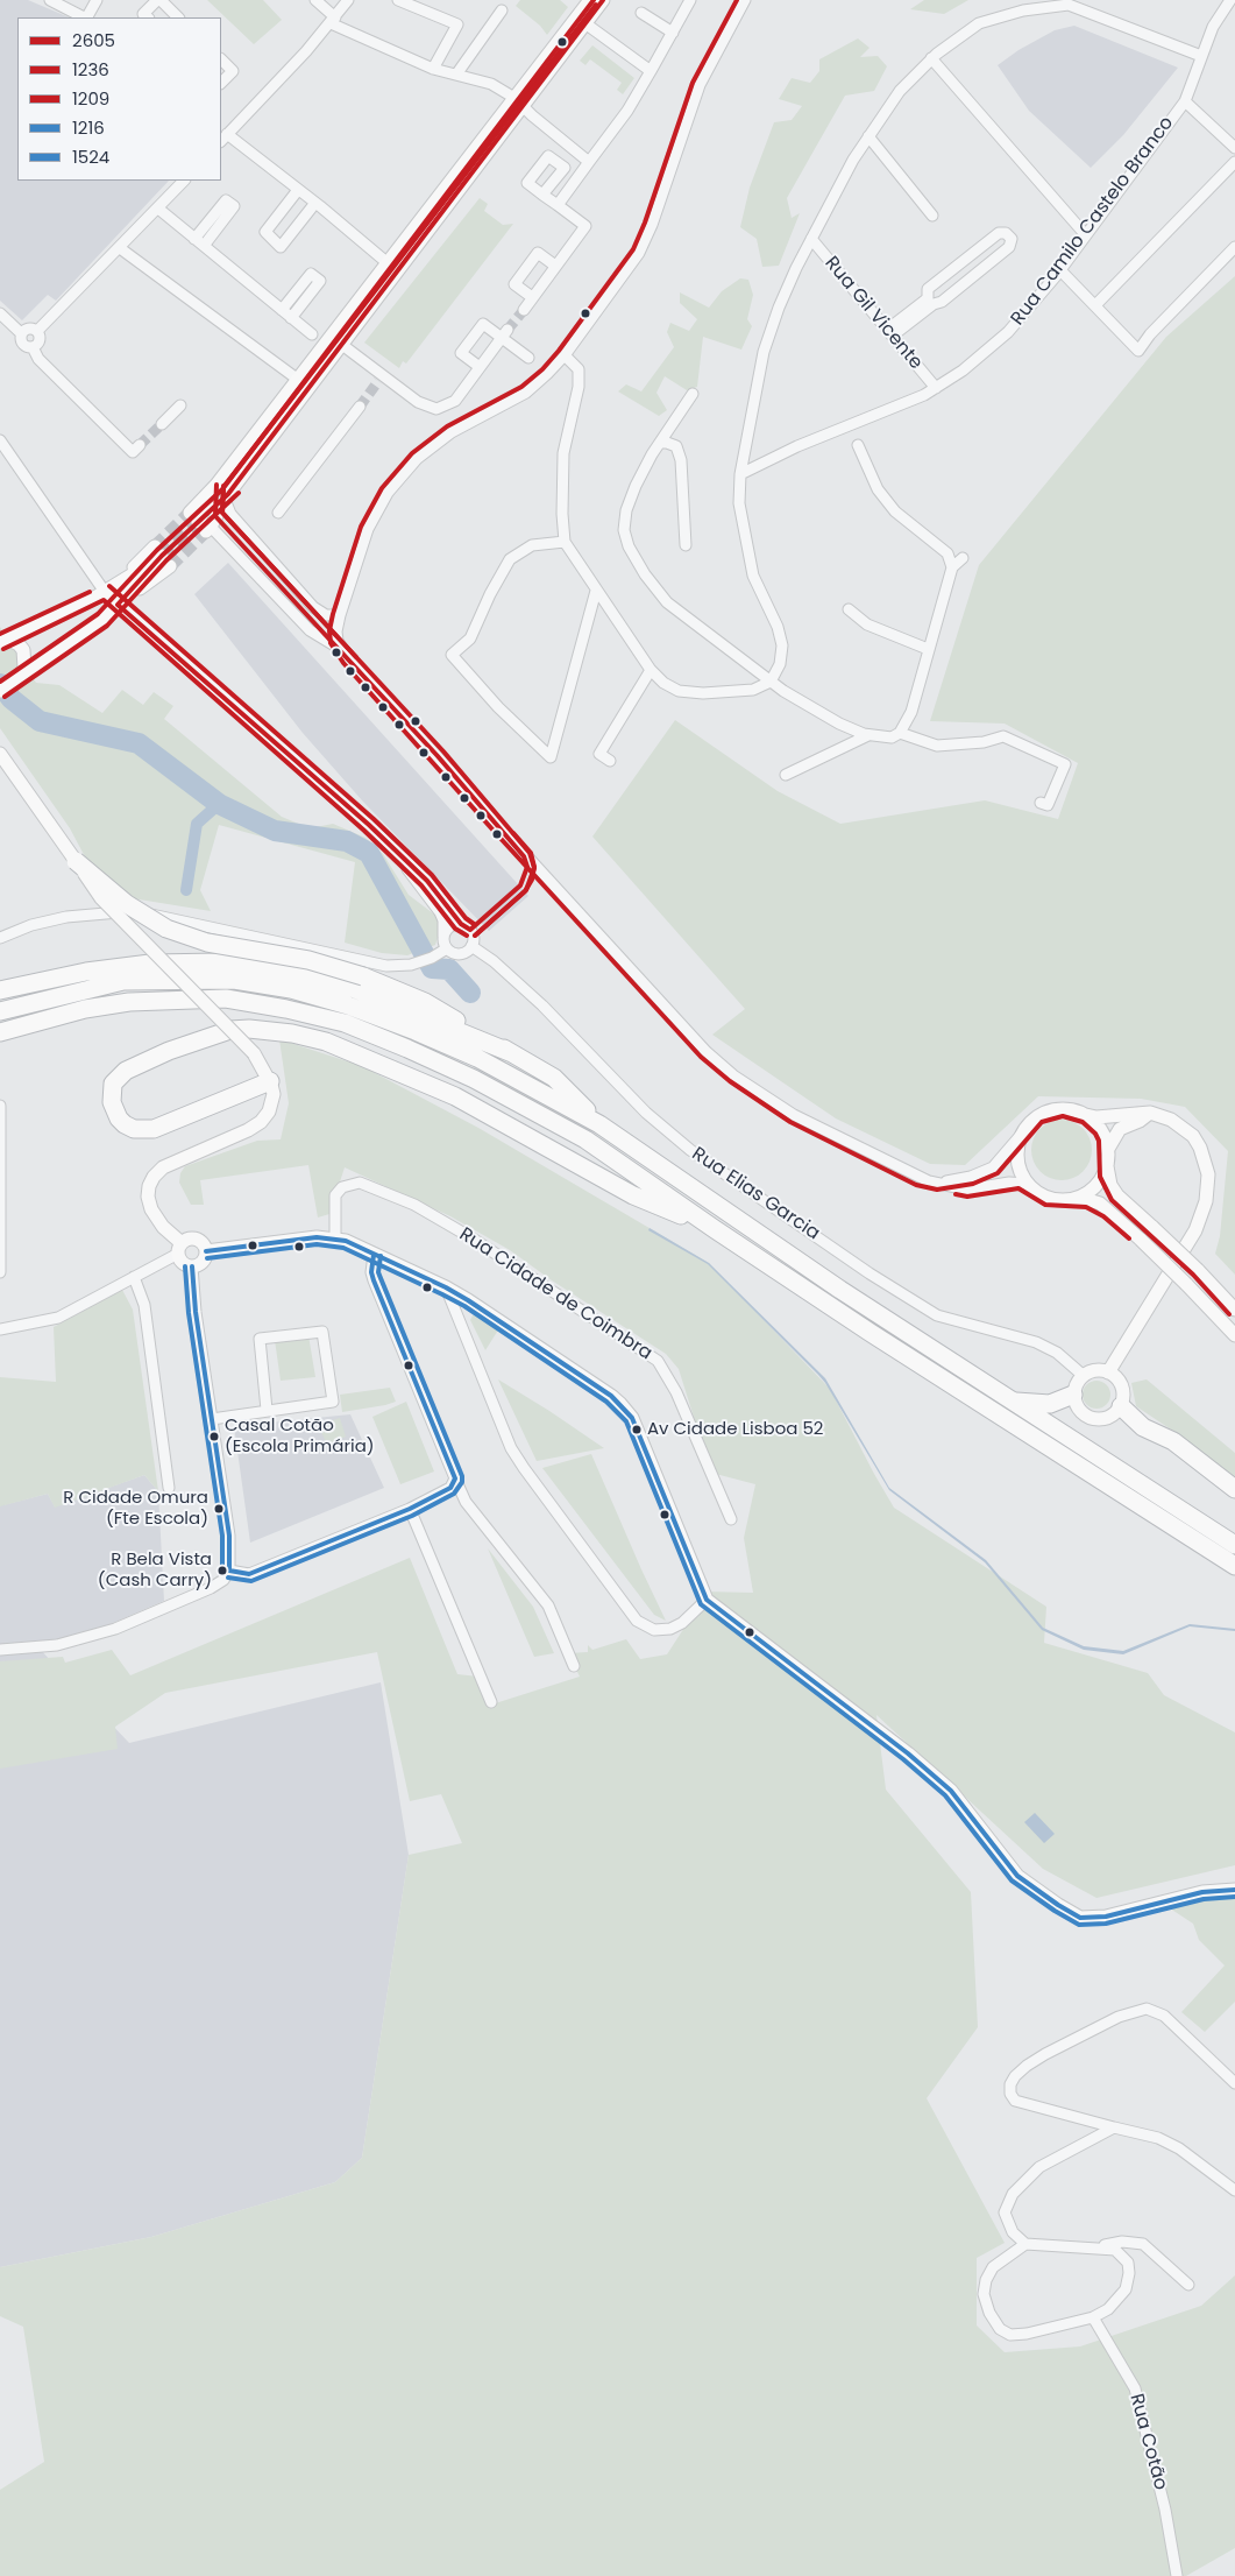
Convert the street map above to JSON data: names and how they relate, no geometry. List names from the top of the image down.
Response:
{
  "streets": {
    "street": [
      "Rua Camilo Castelo Branco",
      "Rua Gil Vicente",
      "Rua Elias Garcia",
      "Rua Cidade de Coimbra",
      "Rua Cotão"
    ]
  },
  "crossings": [
    ["Rua Camilo Castelo Branco", "Rua Gil Vicente"]
  ],
  "places": [
    "Av Cidade Lisboa 52",
    "Casal Cotão (Escola Primária)",
    "R Cidade Omura (Fte Escola)",
    "R Bela Vista (Cash Carry)"
  ],
  "lines": [
    "transit line 2605",
    "transit line 1236",
    "transit line 1209",
    "transit line 1216",
    "transit line 1524"
  ],
  "legend": [
    "2605",
    "1236",
    "1209",
    "1216",
    "1524"
  ]
}
